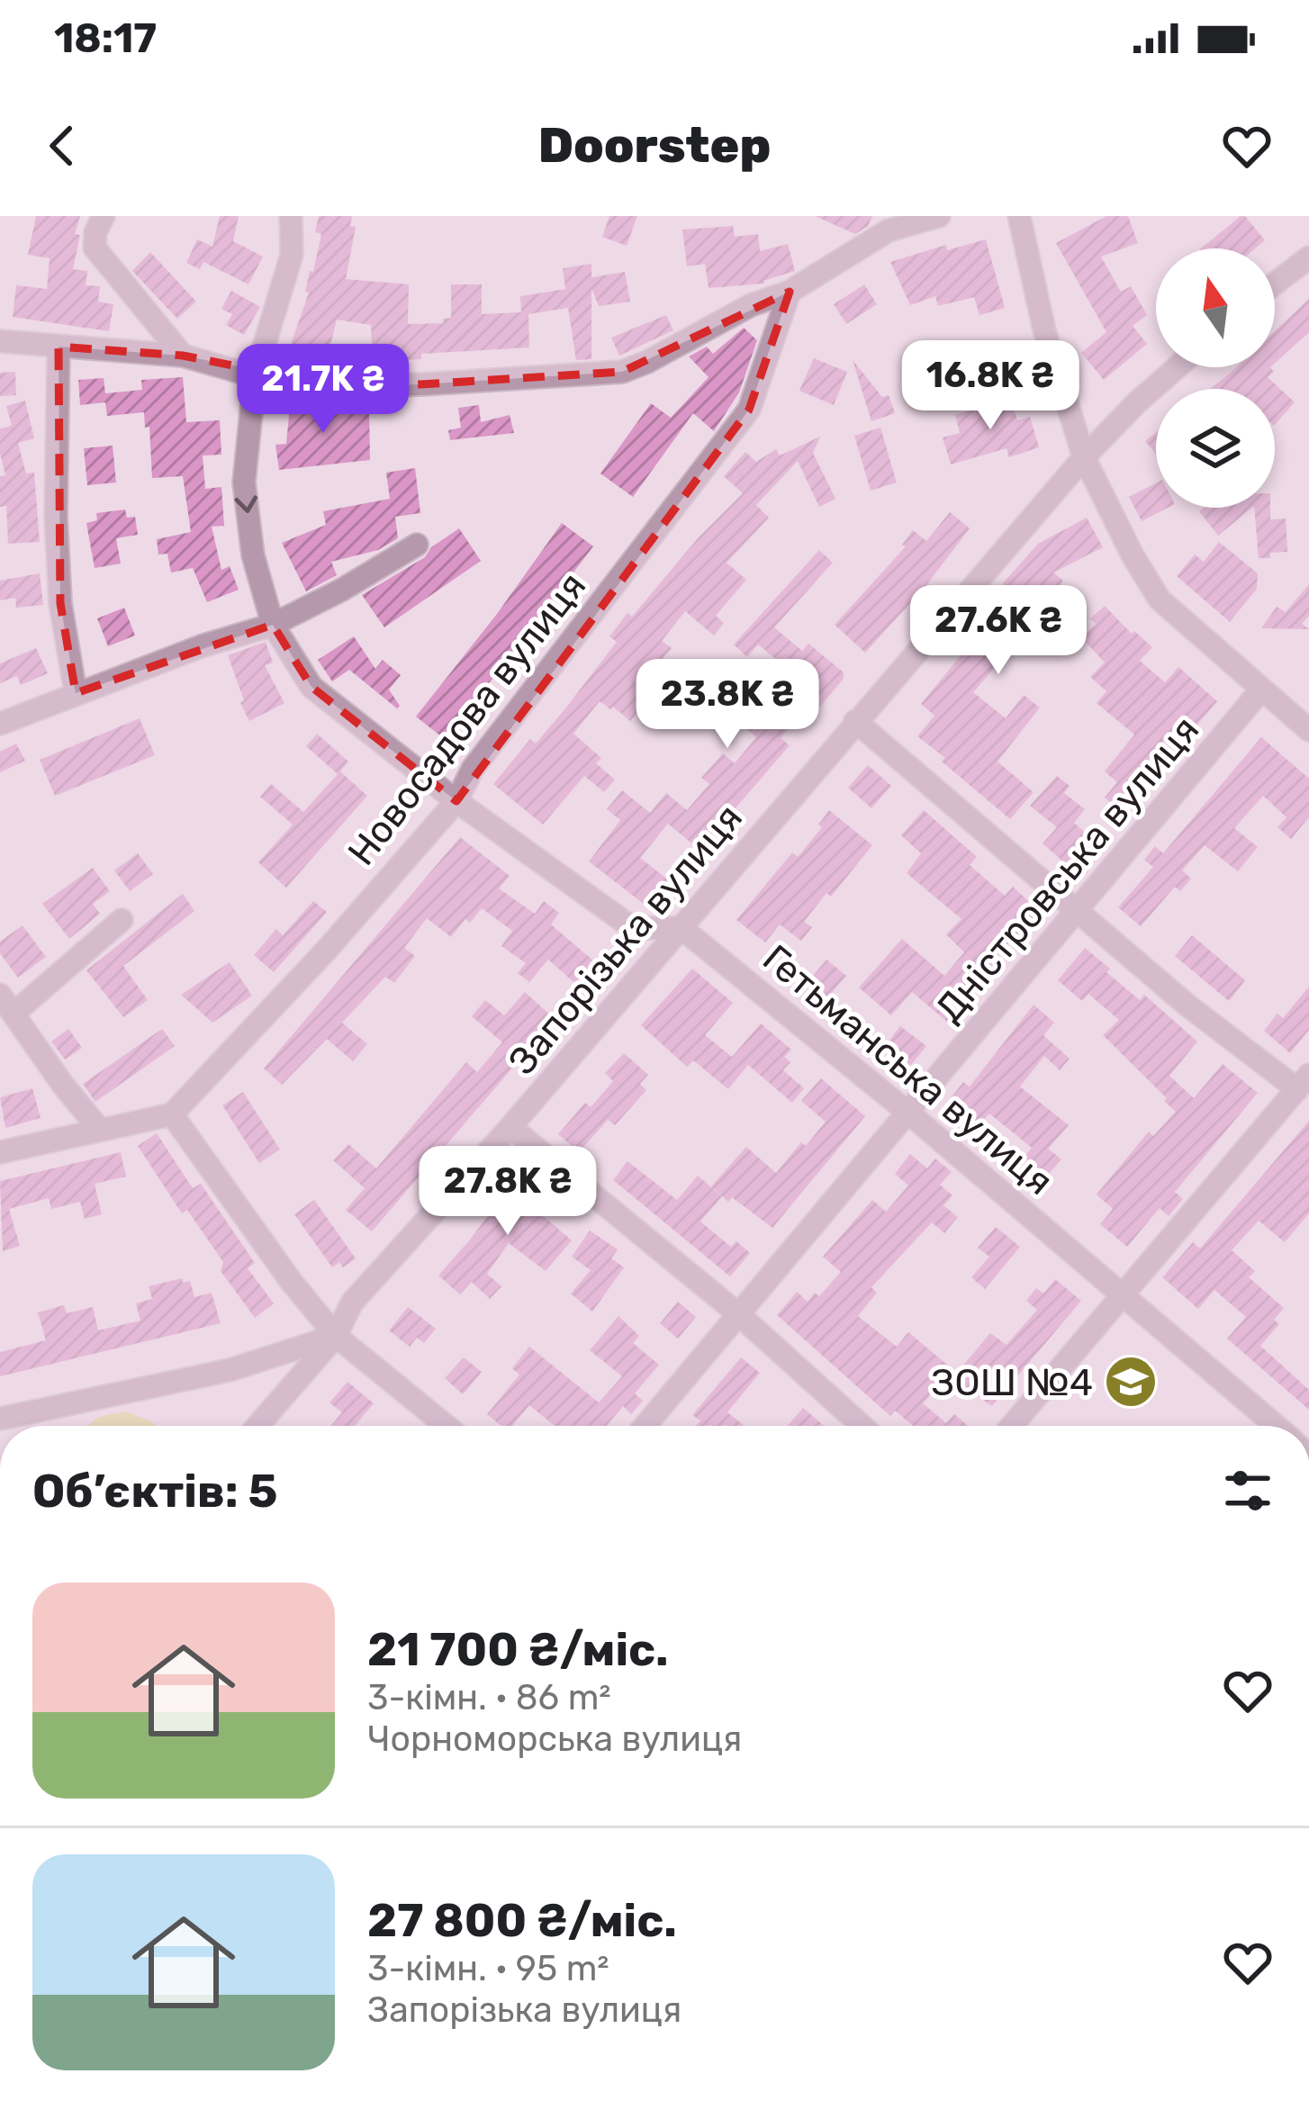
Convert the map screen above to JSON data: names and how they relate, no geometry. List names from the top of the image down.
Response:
{
  "streets": {
    "street": [
      "Новосадова вулиця",
      "Дністровська вулиця",
      "Запорізька вулиця",
      "Гетьманська вулиця"
    ]
  },
  "crossings": [
    ["Дністровська вулиця", "Гетьманська вулиця"],
    ["Запорізька вулиця", "Гетьманська вулиця"]
  ],
  "places": {
    "school or university": ["ЗОШ №4"]
  },
  "north": "top",
  "page": {
    "status": "18:17",
    "header": "Doorstep",
    "price": [
      "16.8K ₴",
      "21.7K ₴",
      "27.6K ₴",
      "23.8K ₴",
      "27.8K ₴"
    ],
    "heading": "Об’єктів: 5",
    "list": [
      {
        "name": "21 700 ₴/міс.",
        "note": "3-кімн. · 86 m² · Чорноморська вулиця"
      },
      {
        "name": "27 800 ₴/міс.",
        "note": "3-кімн. · 95 m² · Запорізька вулиця"
      }
    ]
  }
}
